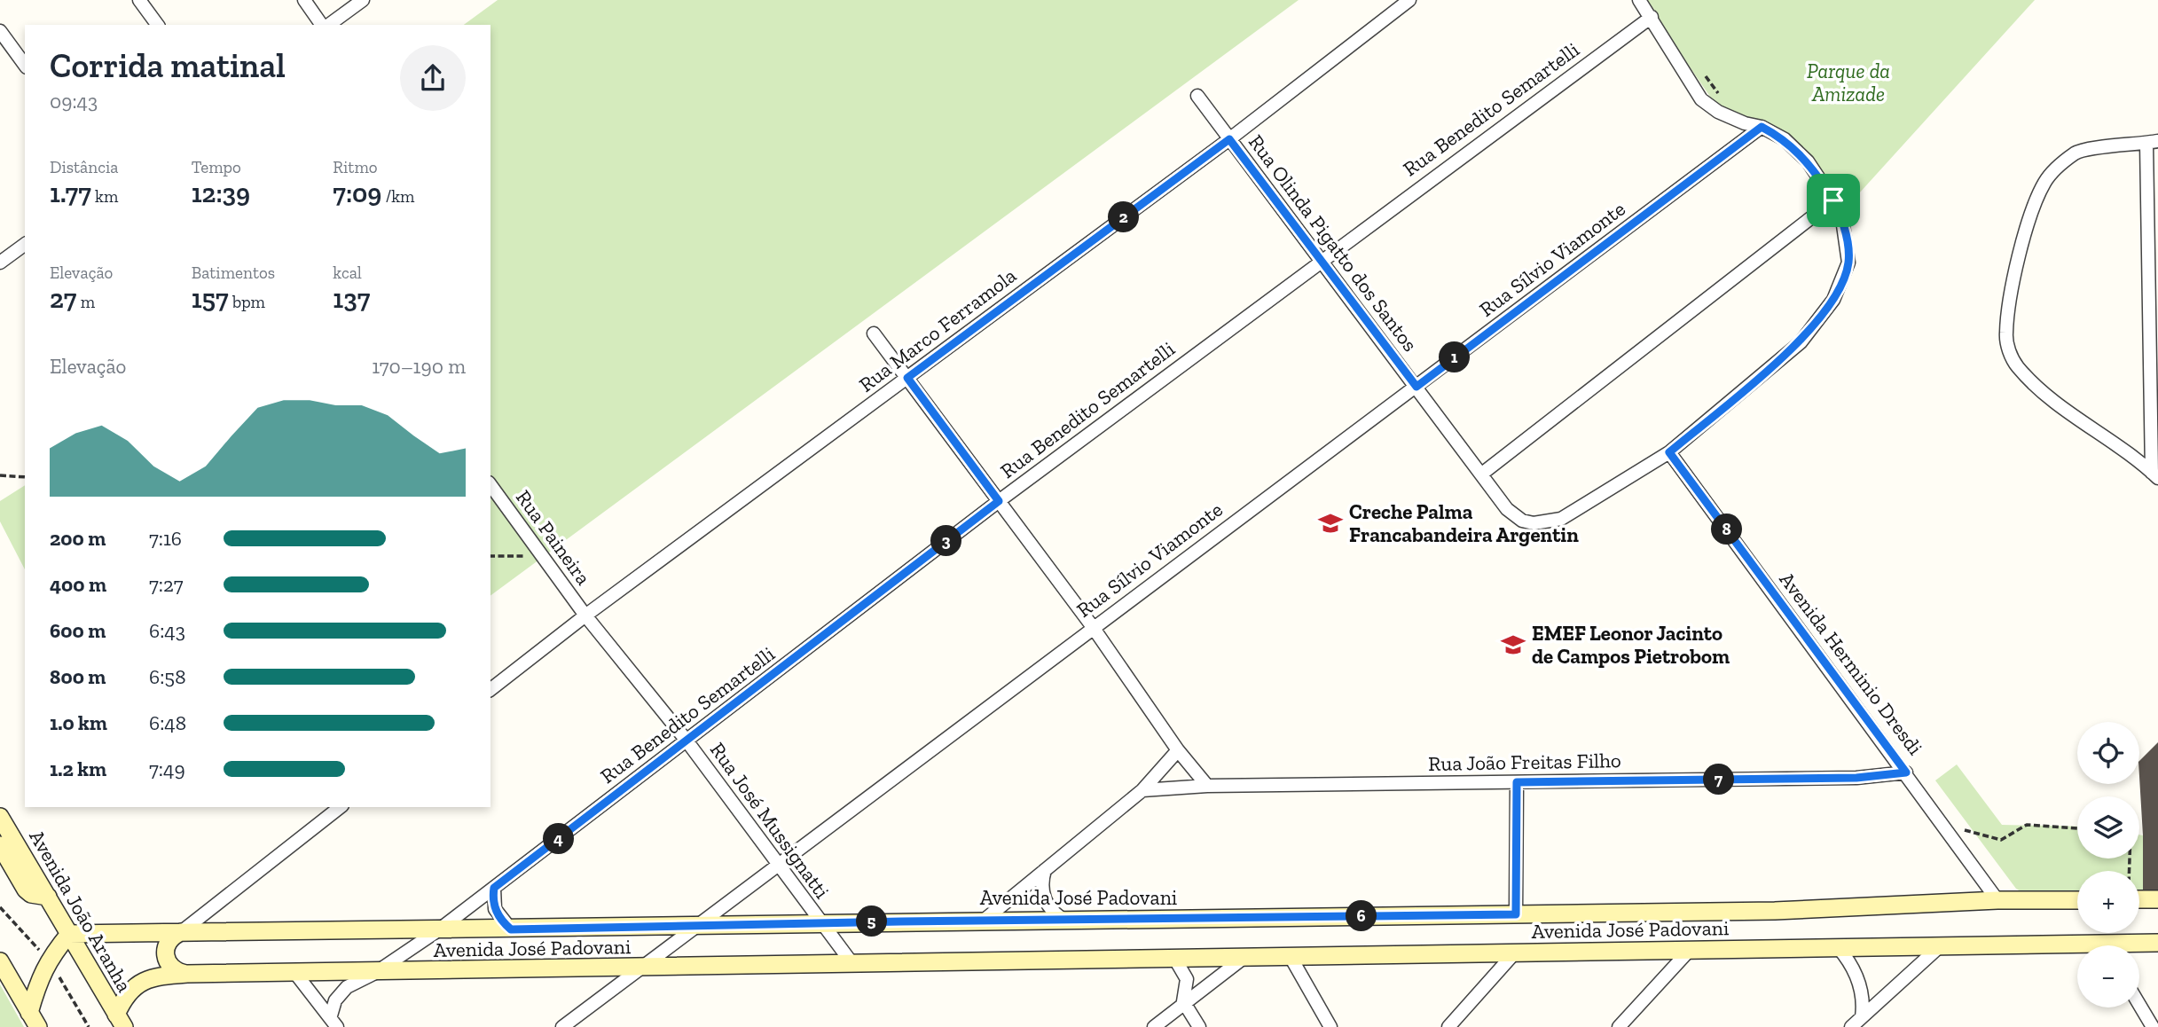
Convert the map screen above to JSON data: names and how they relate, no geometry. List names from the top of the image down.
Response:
{
  "streets": {
    "street": [
      "Rua Benedito Semartelli",
      "Rua Olinda Pigatto dos Santos",
      "Rua Sílvio Viamonte",
      "Rua Marco Ferramola",
      "Rua Paineira",
      "Avenida Herminio Dresdi",
      "Rua João Freitas Filho",
      "Rua José Mussignatti",
      "Avenida José Padovani",
      "Avenida João Aranha"
    ]
  },
  "crossings": [
    ["Rua Benedito Semartelli", "Rua Olinda Pigatto dos Santos"],
    ["Rua Benedito Semartelli", "Rua José Mussignatti"],
    ["Rua Benedito Semartelli", "Avenida José Padovani"],
    ["Rua Olinda Pigatto dos Santos", "Rua Sílvio Viamonte"],
    ["Rua Olinda Pigatto dos Santos", "Rua Marco Ferramola"],
    ["Rua Olinda Pigatto dos Santos", "Avenida Herminio Dresdi"],
    ["Rua Sílvio Viamonte", "Rua José Mussignatti"],
    ["Rua Sílvio Viamonte", "Avenida José Padovani"],
    ["Rua Marco Ferramola", "Rua Paineira"],
    ["Rua Marco Ferramola", "Rua José Mussignatti"],
    ["Rua Paineira", "Rua José Mussignatti"],
    ["Avenida Herminio Dresdi", "Rua João Freitas Filho"],
    ["Avenida Herminio Dresdi", "Avenida José Padovani"],
    ["Rua José Mussignatti", "Avenida José Padovani"],
    ["Avenida José Padovani", "Avenida João Aranha"]
  ],
  "parks": ["Parque da Amizade"],
  "places": {
    "school or university": ["Creche Palma Francabandeira Argentin", "EMEF Leonor Jacinto de Campos Pietrobom"]
  },
  "page": {
    "heading": ["Corrida matinal", "09:43"],
    "stats": [
      ["Distância", "1.77 km"],
      ["Tempo", "12:39"],
      ["Ritmo", "7:09 /km"],
      ["Elevação", "27 m"],
      ["Batimentos", "157 bpm"],
      ["kcal", "137"]
    ],
    "pins": [
      "2",
      "1",
      "8",
      "3",
      "7",
      "4",
      "6",
      "5"
    ],
    "chart": ["Elevação", "170–190 m"],
    "list": [
      {
        "name": "200 m",
        "note": "7:16"
      },
      {
        "name": "400 m",
        "note": "7:27"
      },
      {
        "name": "600 m",
        "note": "6:43"
      },
      {
        "name": "800 m",
        "note": "6:58"
      },
      {
        "name": "1.0 km",
        "note": "6:48"
      },
      {
        "name": "1.2 km",
        "note": "7:49"
      }
    ],
    "map_buttons": ["+", "−"]
  }
}
